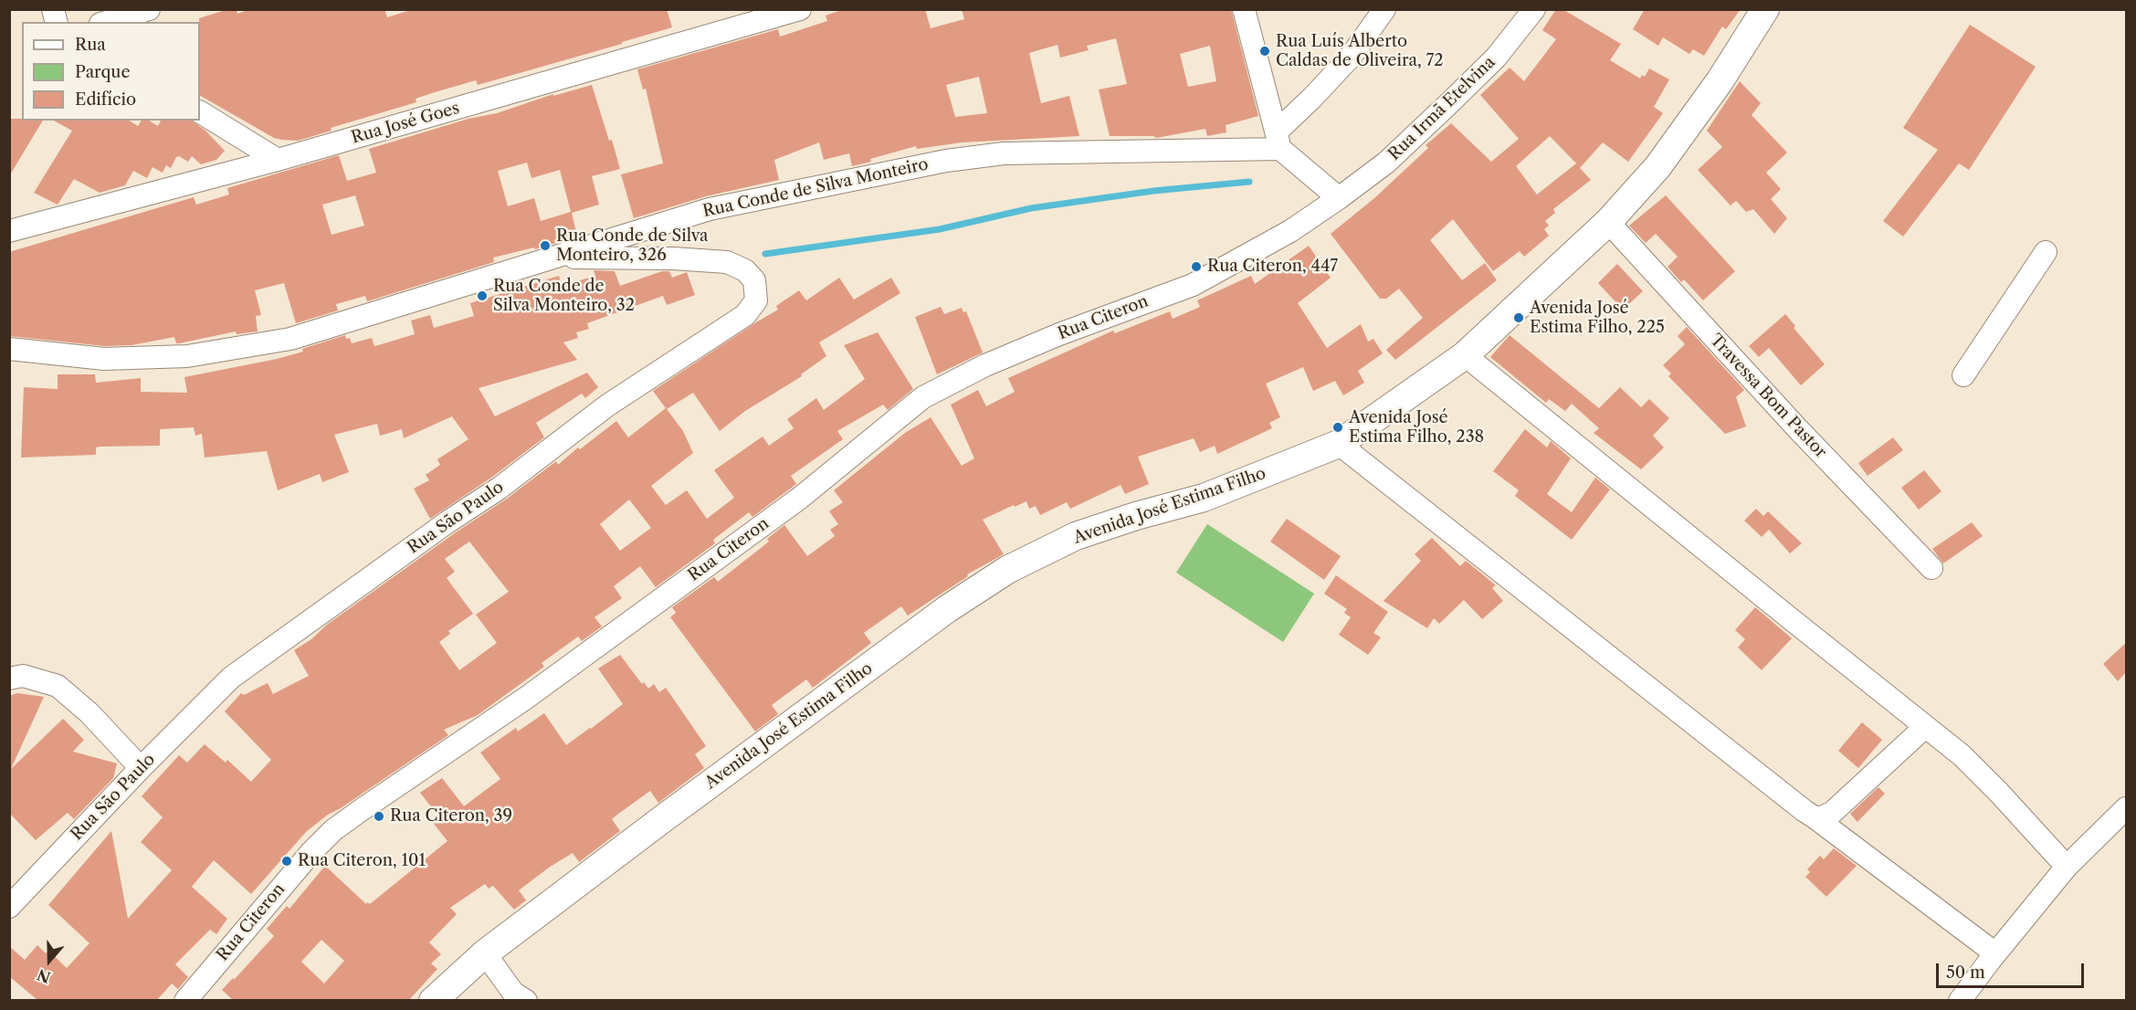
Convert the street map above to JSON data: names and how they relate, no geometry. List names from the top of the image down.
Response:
{
  "streets": {
    "street": [
      "Rua Irmã Etelvina",
      "Rua José Goes",
      "Rua Conde de Silva Monteiro",
      "Rua Citeron",
      "Travessa Bom Pastor",
      "Avenida José Estima Filho",
      "Rua São Paulo"
    ]
  },
  "crossings": [
    ["Rua Irmã Etelvina", "Rua Citeron"],
    ["Rua Conde de Silva Monteiro", "Rua São Paulo"],
    ["Travessa Bom Pastor", "Avenida José Estima Filho"]
  ],
  "places": [
    "Rua Luís Alberto Caldas de Oliveira, 72",
    "Rua Conde de Silva Monteiro, 326",
    "Rua Citeron, 447",
    "Rua Conde de Silva Monteiro, 32",
    "Avenida José Estima Filho, 225",
    "Avenida José Estima Filho, 238",
    "Rua Citeron, 39",
    "Rua Citeron, 101"
  ],
  "legend": ["Rua", "Parque", "Edifício"],
  "scale_bar": "50 m",
  "north": "bottom"
}
